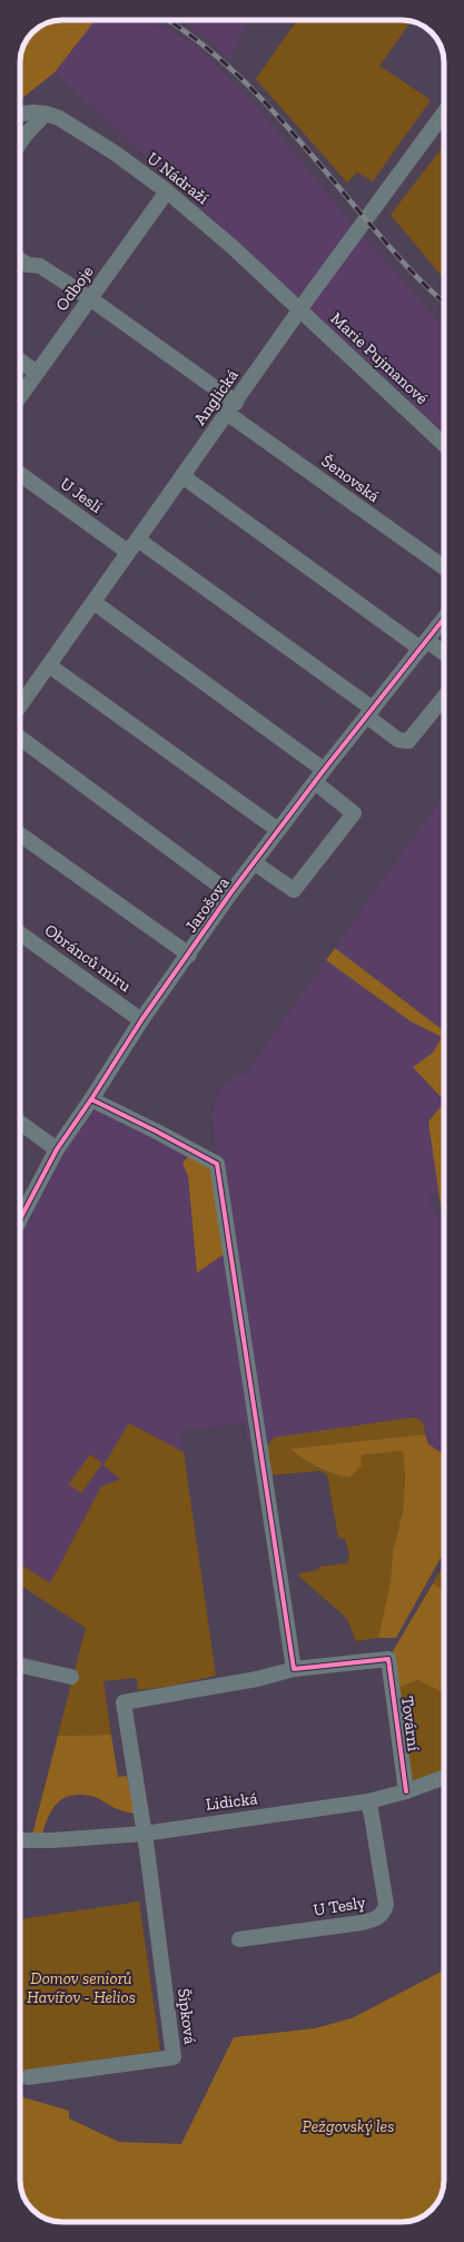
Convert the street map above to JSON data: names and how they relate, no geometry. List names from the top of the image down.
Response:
{
  "streets": {
    "street": [
      "U Nádraží",
      "Odboje",
      "Marie Pujmanové",
      "Anglická",
      "Šenovská",
      "U Jeslí",
      "Jarošova",
      "Obránců míru",
      "Tovární",
      "Lidická",
      "U Tesly",
      "Šípková"
    ]
  },
  "crossings": [
    ["U Nádraží", "Odboje"],
    ["U Nádraží", "Marie Pujmanové"],
    ["U Nádraží", "Anglická"],
    ["Odboje", "Šenovská"],
    ["Marie Pujmanové", "Anglická"],
    ["Anglická", "Šenovská"],
    ["Anglická", "U Jeslí"],
    ["Jarošova", "Obránců míru"],
    ["Tovární", "Lidická"],
    ["Lidická", "U Tesly"],
    ["Lidická", "Šípková"]
  ],
  "parks": ["Domov seniorů Havířov - Helios", "Pežgovský les"]
}
